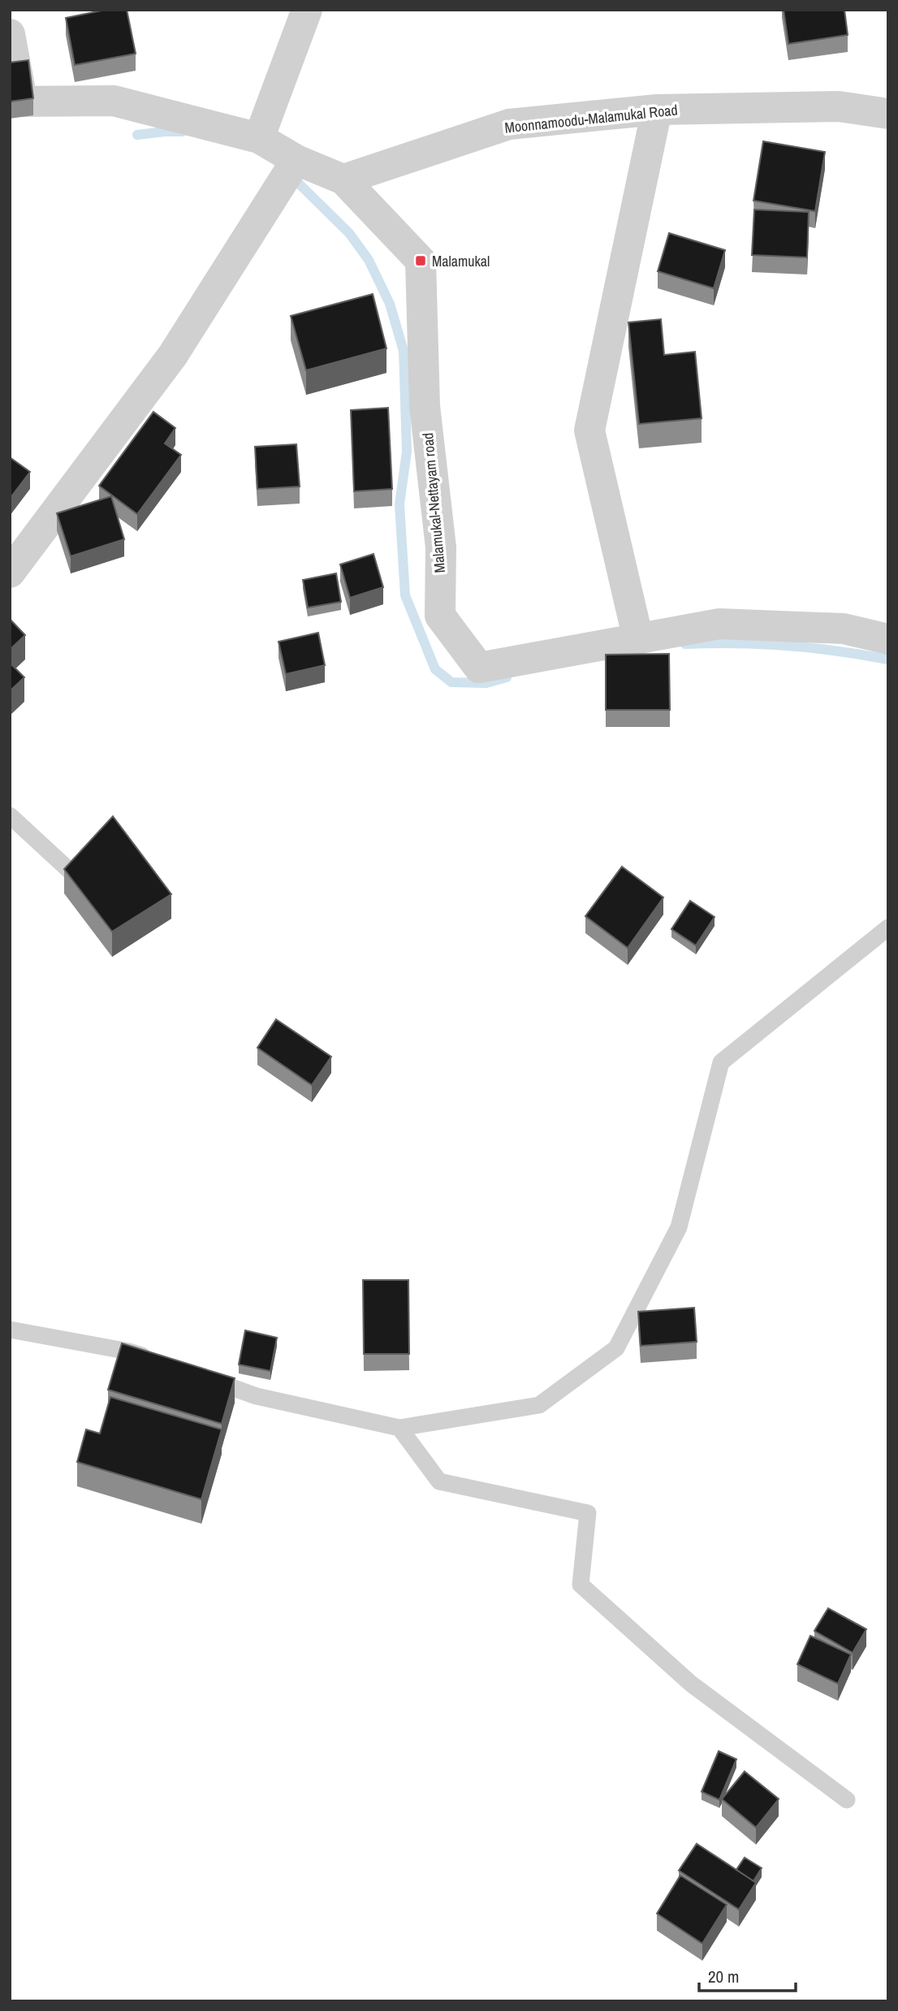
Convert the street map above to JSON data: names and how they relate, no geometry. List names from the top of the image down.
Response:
{
  "streets": {
    "street": ["Moonnamoodu-Malamukal Road", "Malamukal-Nettayam road"]
  },
  "crossings": [
    ["Moonnamoodu-Malamukal Road", "Malamukal-Nettayam road"]
  ],
  "places": {
    "transit": ["Malamukal"]
  },
  "scale_bar": "20 m"
}
